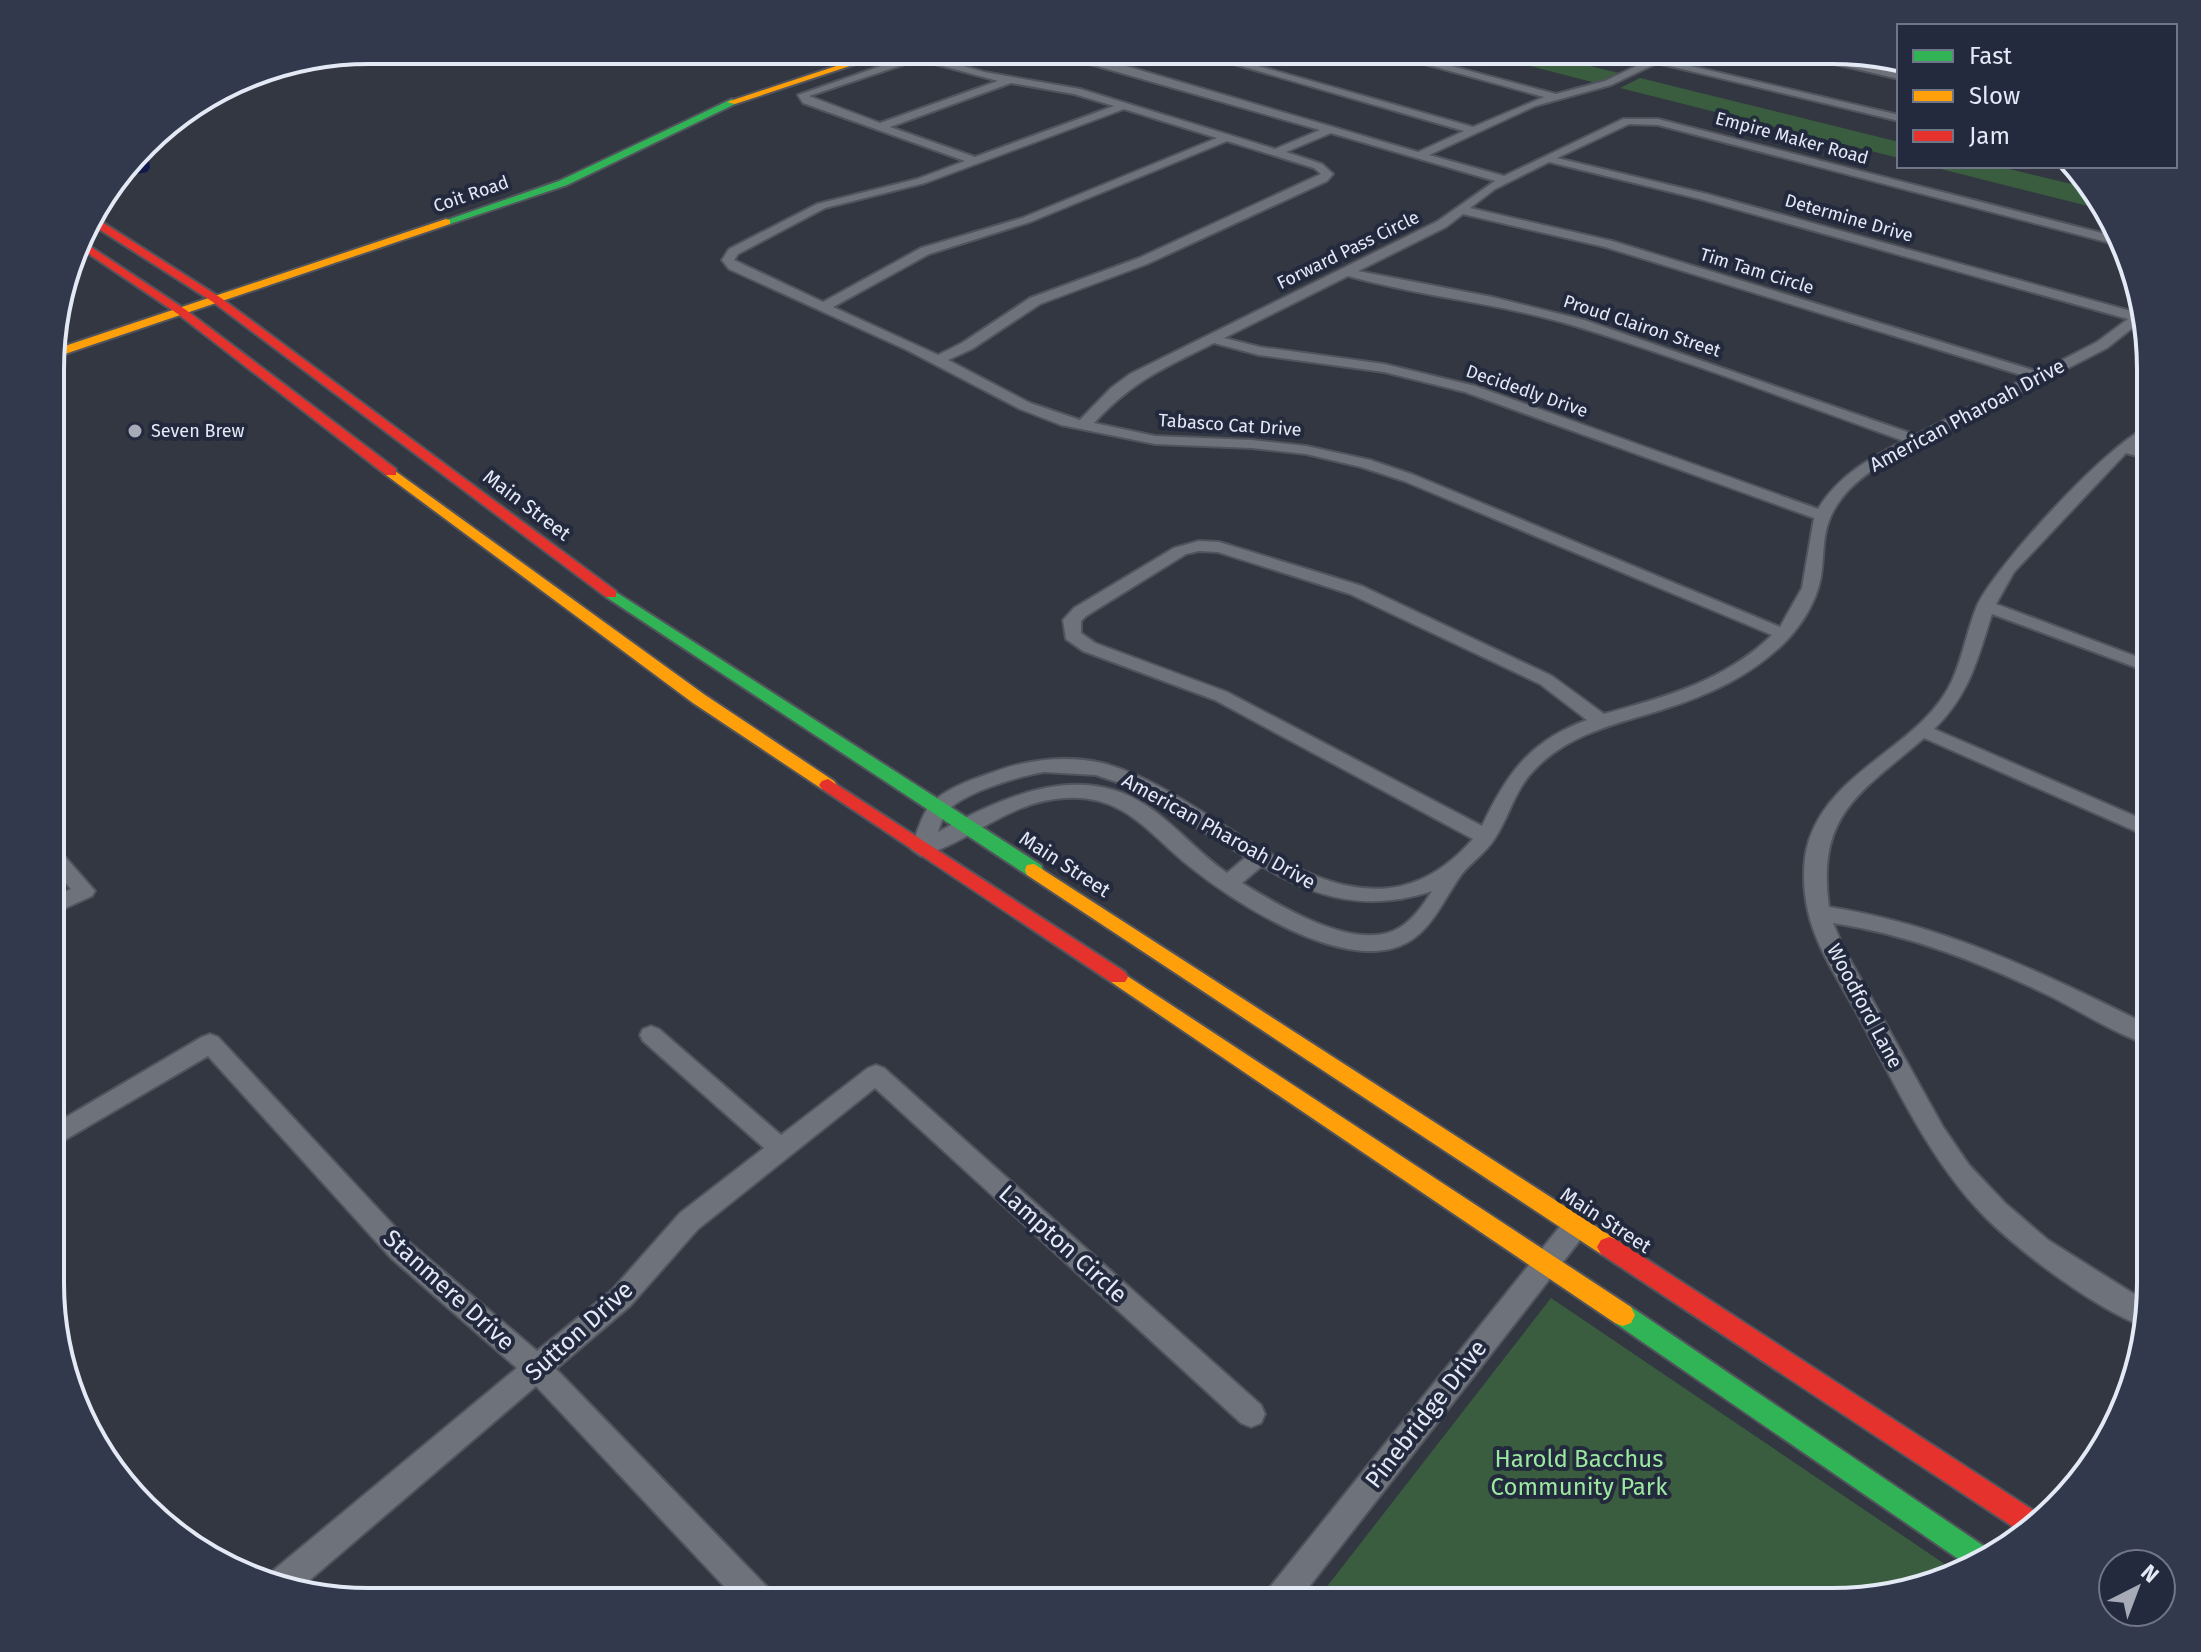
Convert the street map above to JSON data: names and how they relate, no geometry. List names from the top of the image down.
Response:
{
  "streets": {
    "main road": ["Coit Road", "Main Street"],
    "street": [
      "Empire Maker Road",
      "Determine Drive",
      "Forward Pass Circle",
      "Tim Tam Circle",
      "Proud Clairon Street",
      "Decidedly Drive",
      "American Pharoah Drive",
      "Tabasco Cat Drive",
      "Woodford Lane",
      "Lampton Circle",
      "Stanmere Drive",
      "Sutton Drive",
      "Pinebridge Drive"
    ]
  },
  "crossings": [
    ["Empire Maker Road", "Forward Pass Circle"],
    ["Coit Road", "Main Street"],
    ["Determine Drive", "Forward Pass Circle"],
    ["Forward Pass Circle", "Tim Tam Circle"],
    ["Forward Pass Circle", "Proud Clairon Street"],
    ["Forward Pass Circle", "Decidedly Drive"],
    ["Forward Pass Circle", "Tabasco Cat Drive"],
    ["Tim Tam Circle", "American Pharoah Drive"],
    ["Proud Clairon Street", "American Pharoah Drive"],
    ["Decidedly Drive", "American Pharoah Drive"],
    ["American Pharoah Drive", "Tabasco Cat Drive"],
    ["American Pharoah Drive", "Main Street"],
    ["Main Street", "Pinebridge Drive"],
    ["Lampton Circle", "Sutton Drive"],
    ["Stanmere Drive", "Sutton Drive"]
  ],
  "parks": ["Harold Bacchus Community Park"],
  "places": ["Seven Brew"],
  "legend": ["Fast", "Slow", "Jam"],
  "north": "top right"
}
